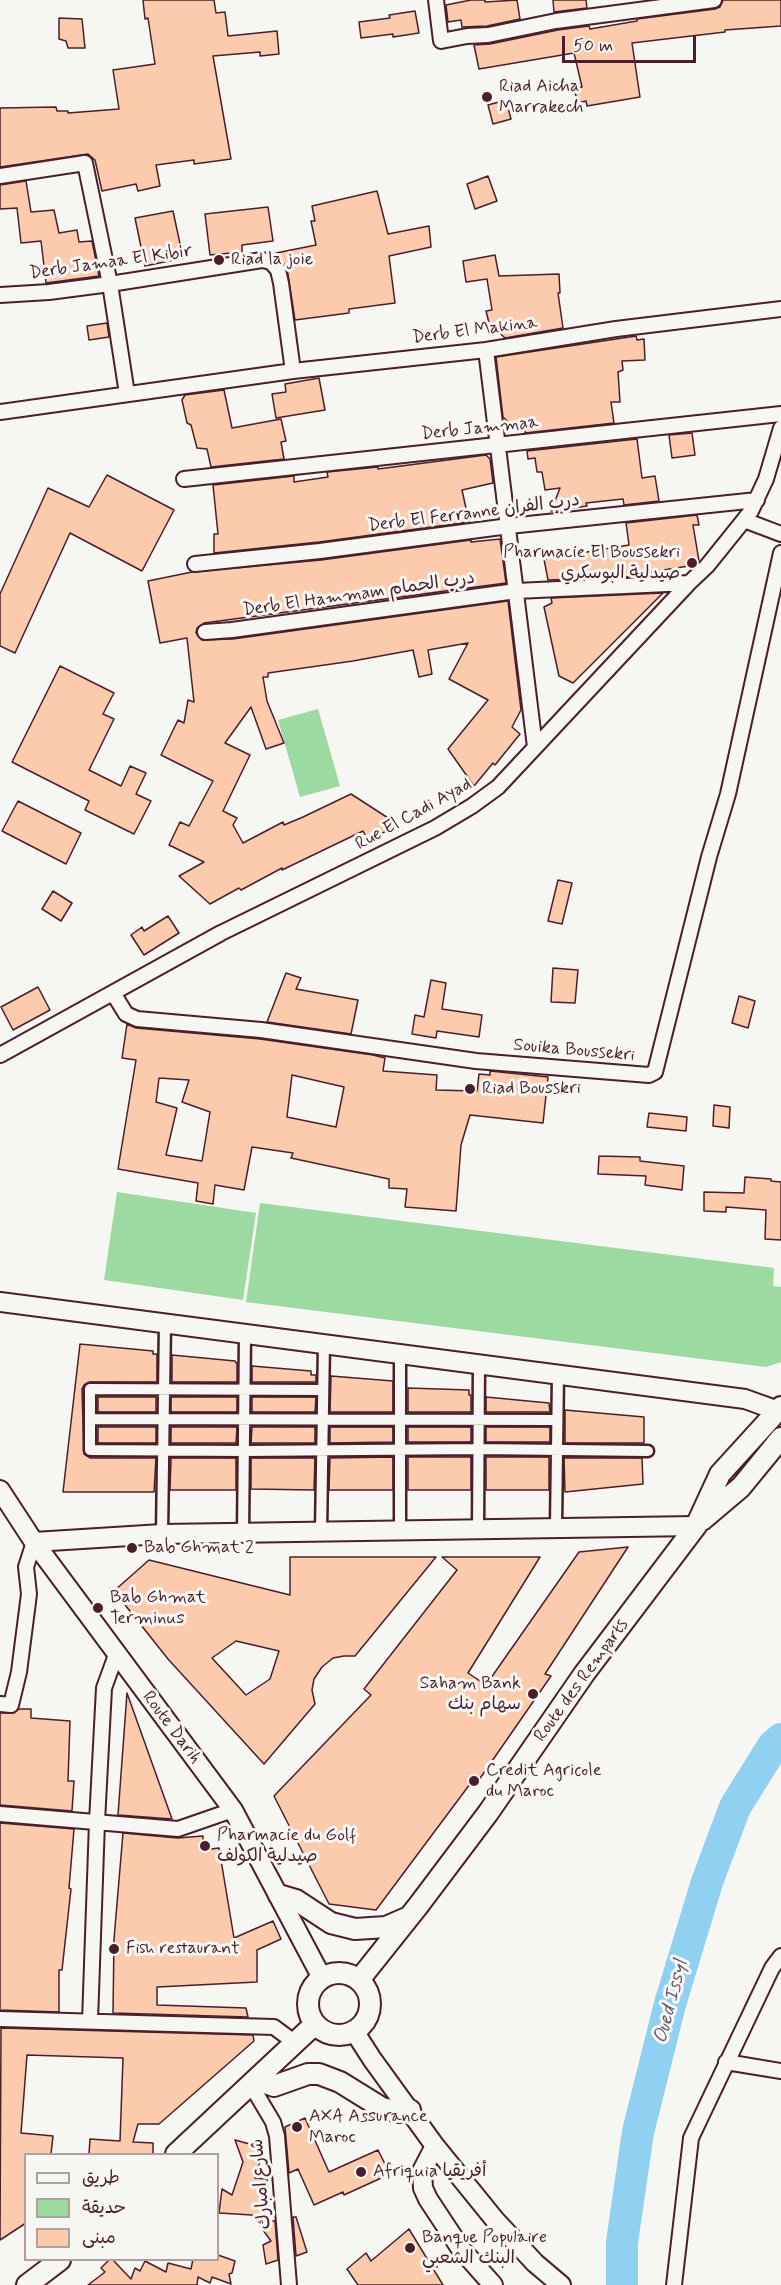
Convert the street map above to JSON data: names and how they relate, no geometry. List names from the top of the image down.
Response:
{
  "streets": {
    "main road": ["Route des Remparts"],
    "street": [
      "Derb Jamaa El Kibir",
      "Derb El Makina",
      "Derb Jammaa",
      "Derb El Ferranne درب الفران",
      "Derb El Hammam درب الحمام",
      "Rue El Cadi Ayad",
      "Souika Boussekri",
      "Route Darih",
      "شارع امبارك"
    ]
  },
  "crossings": [
    ["Derb Jamaa El Kibir", "Derb El Makina"],
    ["Derb El Ferranne درب الفران", "Rue El Cadi Ayad"],
    ["Derb El Hammam درب الحمام", "Rue El Cadi Ayad"],
    ["Rue El Cadi Ayad", "Souika Boussekri"],
    ["Route des Remparts", "Route Darih"]
  ],
  "water": ["Oued Issyl"],
  "places": [
    "Riad Aicha Marrakech",
    "Riad la joie",
    "Pharmacie El Boussekri صيدلية البوسكري",
    "Riad Bousskri",
    "Bab Ghmat 2",
    "Bab Ghmat Terminus",
    "Saham Bank سهام بنك",
    "Credit Agricole du Maroc",
    "Pharmacie du Golf صيدلية الكولف",
    "Fish restaurant",
    "AXA Assurance Maroc",
    "Afriquia أفريقيا",
    "Banque Populaire البنك الشعبي"
  ],
  "legend": ["طريق", "حديقة", "مبنى"],
  "scale_bar": "50 m"
}
